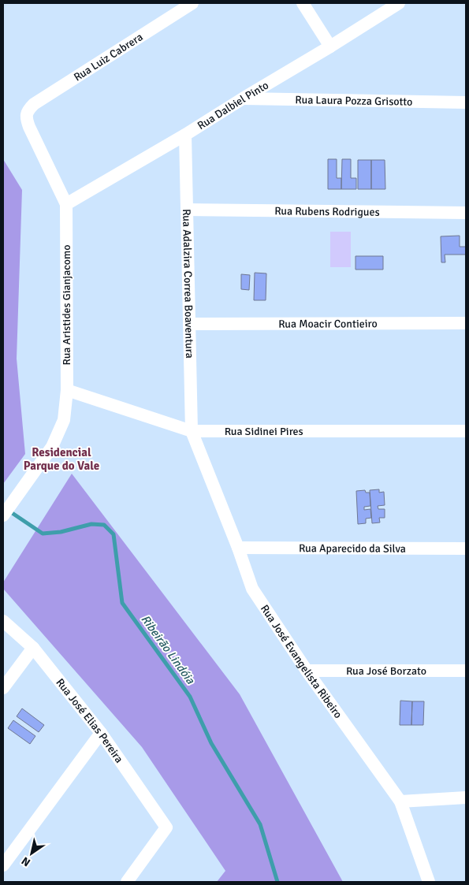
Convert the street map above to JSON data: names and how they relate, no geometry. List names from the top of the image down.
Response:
{
  "streets": {
    "street": [
      "Rua Luiz Cabrera",
      "Rua Laura Pozza Grisotto",
      "Rua Dalbiel Pinto",
      "Rua Rubens Rodrigues",
      "Rua Adalzira Correa Boaventura",
      "Rua Aristides Gianjacomo",
      "Rua Moacir Contieiro",
      "Rua Sidinei Pires",
      "Rua Aparecido da Silva",
      "Rua José Evangelista Ribeiro",
      "Rua José Borzato",
      "Rua José Elias Pereira"
    ]
  },
  "crossings": [
    ["Rua Luiz Cabrera", "Rua Aristides Gianjacomo"],
    ["Rua Laura Pozza Grisotto", "Rua Dalbiel Pinto"],
    ["Rua Dalbiel Pinto", "Rua Adalzira Correa Boaventura"],
    ["Rua Dalbiel Pinto", "Rua Aristides Gianjacomo"],
    ["Rua Rubens Rodrigues", "Rua Adalzira Correa Boaventura"],
    ["Rua Adalzira Correa Boaventura", "Rua Moacir Contieiro"],
    ["Rua Adalzira Correa Boaventura", "Rua Sidinei Pires"],
    ["Rua Adalzira Correa Boaventura", "Rua José Evangelista Ribeiro"],
    ["Rua Aristides Gianjacomo", "Rua Sidinei Pires"],
    ["Rua Sidinei Pires", "Rua José Evangelista Ribeiro"],
    ["Rua Aparecido da Silva", "Rua José Evangelista Ribeiro"],
    ["Rua José Evangelista Ribeiro", "Rua José Borzato"]
  ],
  "districts": ["Residencial Parque do Vale"],
  "water": ["Ribeirão Lindóia"],
  "north": "bottom left"
}
